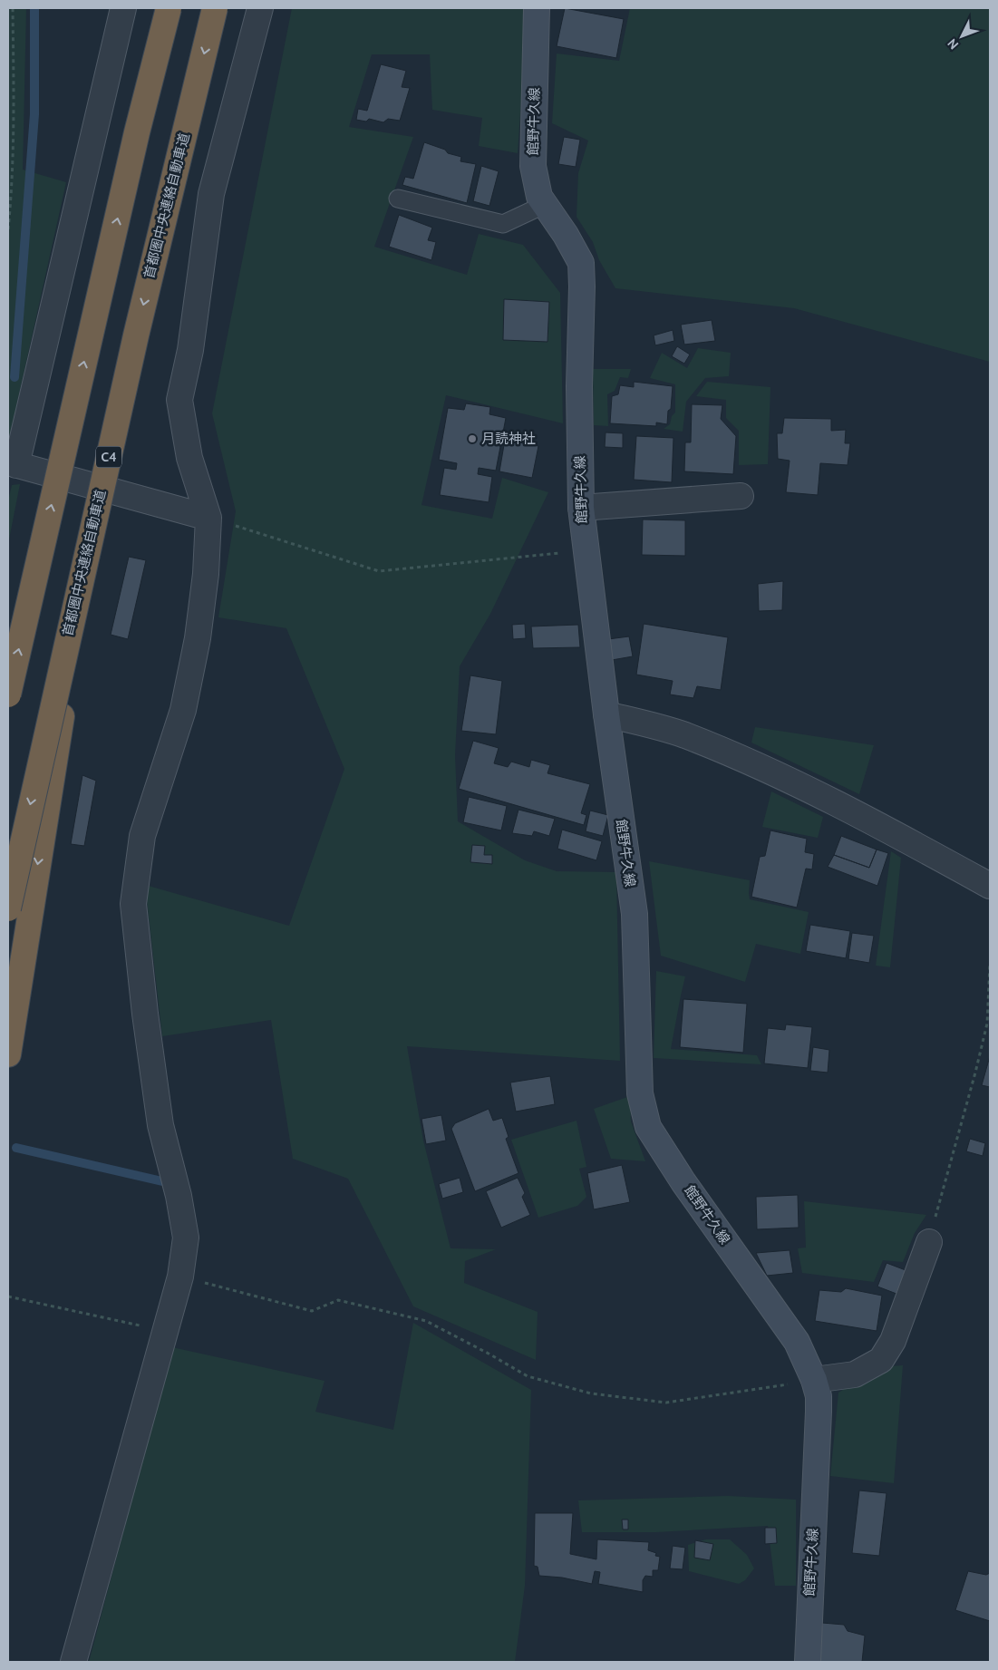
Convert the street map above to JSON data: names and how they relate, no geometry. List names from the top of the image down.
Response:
{
  "streets": {
    "highway": ["首都圏中央連絡自動車道", "C4"],
    "main road": ["館野牛久線"]
  },
  "places": ["月読神社"],
  "north": "bottom left"
}
